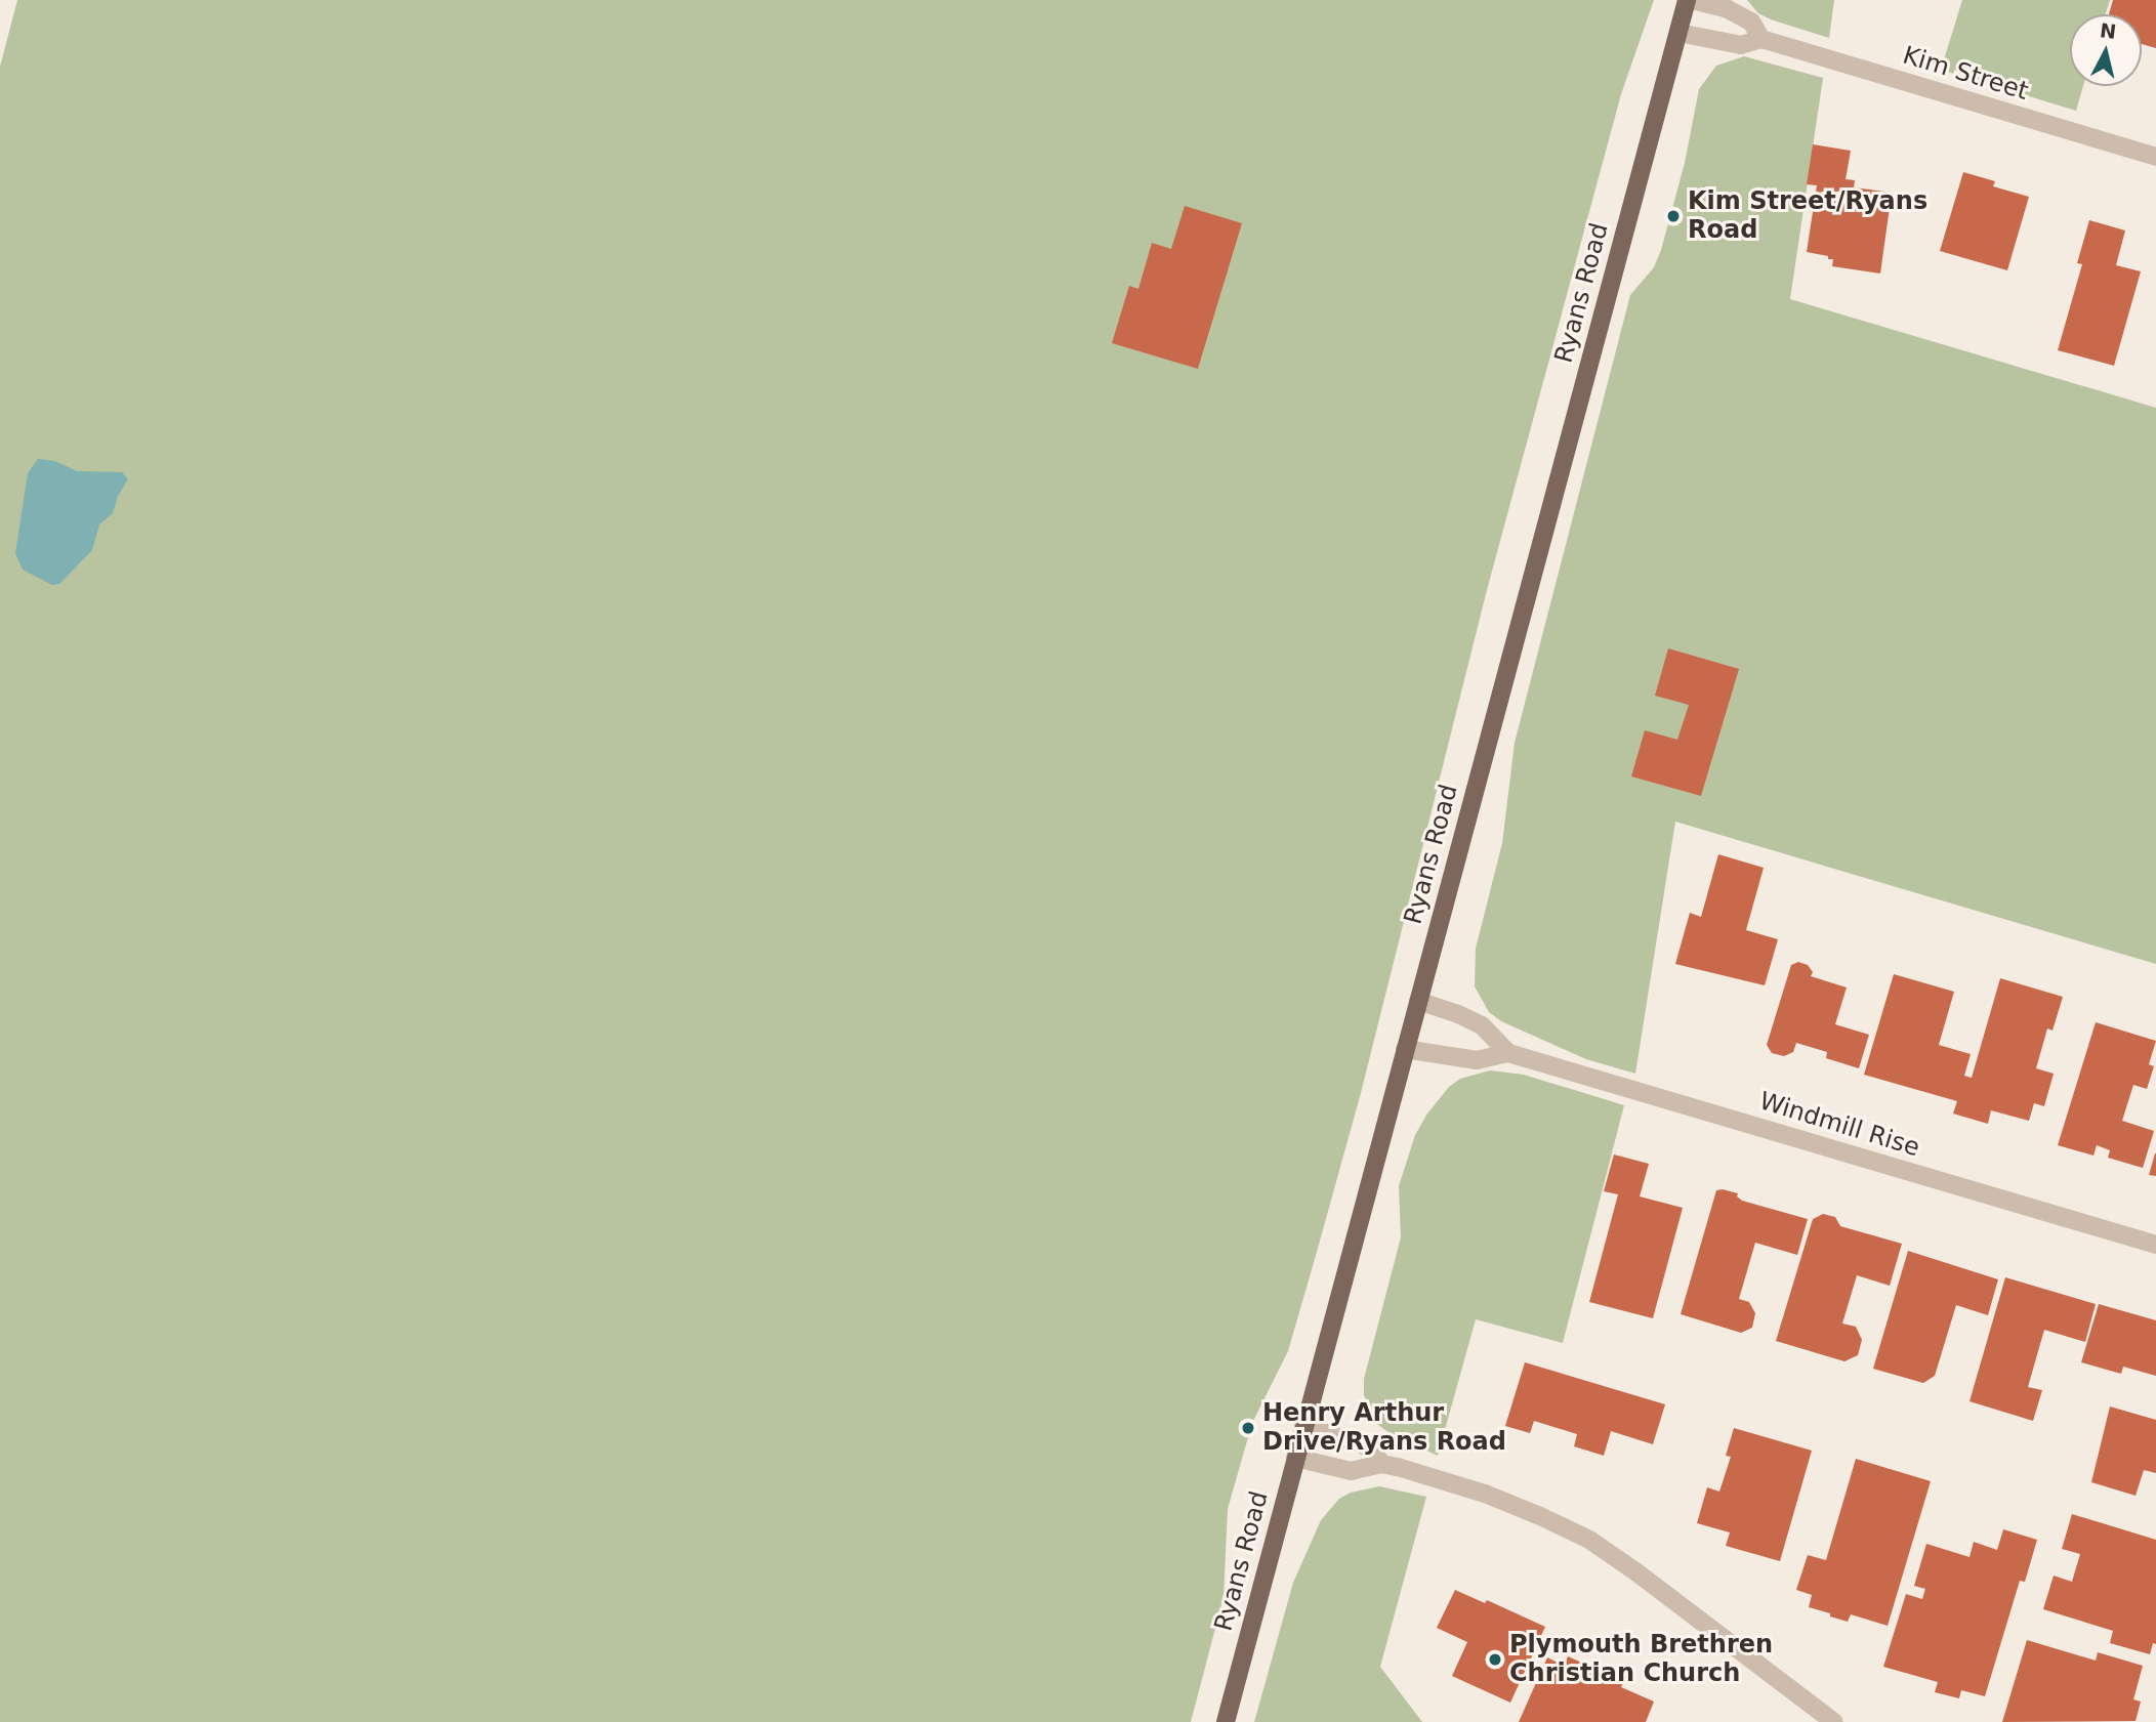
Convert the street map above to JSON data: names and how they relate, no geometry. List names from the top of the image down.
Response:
{
  "streets": {
    "main road": ["Ryans Road"],
    "street": ["Kim Street", "Windmill Rise"]
  },
  "crossings": [
    ["Kim Street", "Ryans Road"],
    ["Ryans Road", "Windmill Rise"]
  ],
  "places": ["Kim Street/Ryans Road", "Henry Arthur Drive/Ryans Road", "Plymouth Brethren Christian Church"],
  "north": "top"
}
